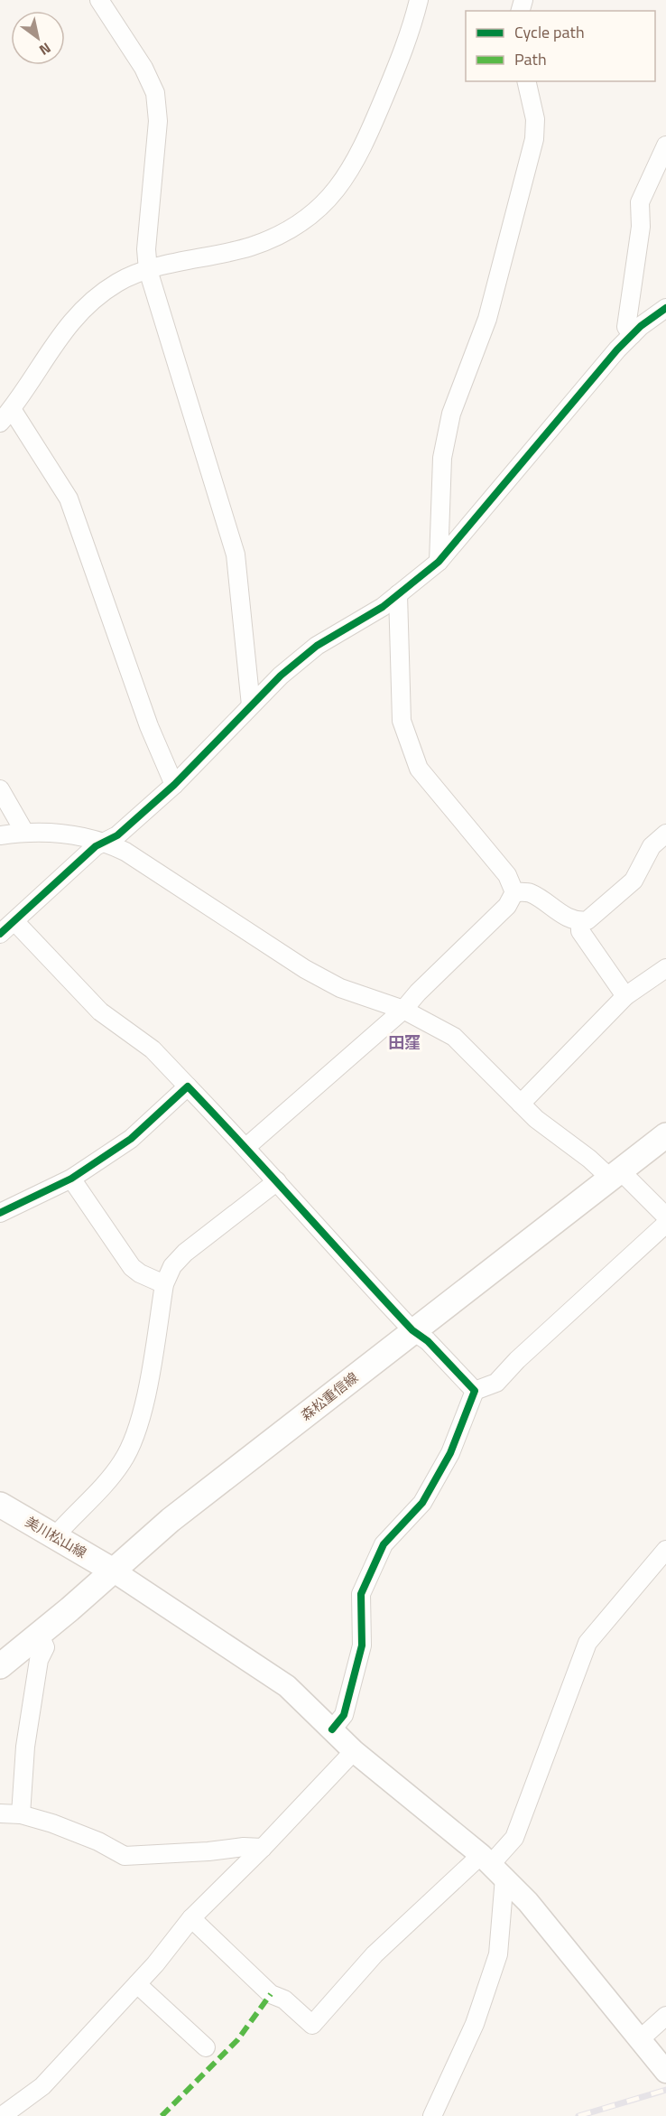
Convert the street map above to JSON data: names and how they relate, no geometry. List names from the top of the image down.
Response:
{
  "streets": {
    "main road": ["森松重信線", "美川松山線"]
  },
  "crossings": [
    ["森松重信線", "美川松山線"]
  ],
  "districts": ["田窪"],
  "legend": ["Cycle path", "Path"],
  "north": "bottom right"
}
